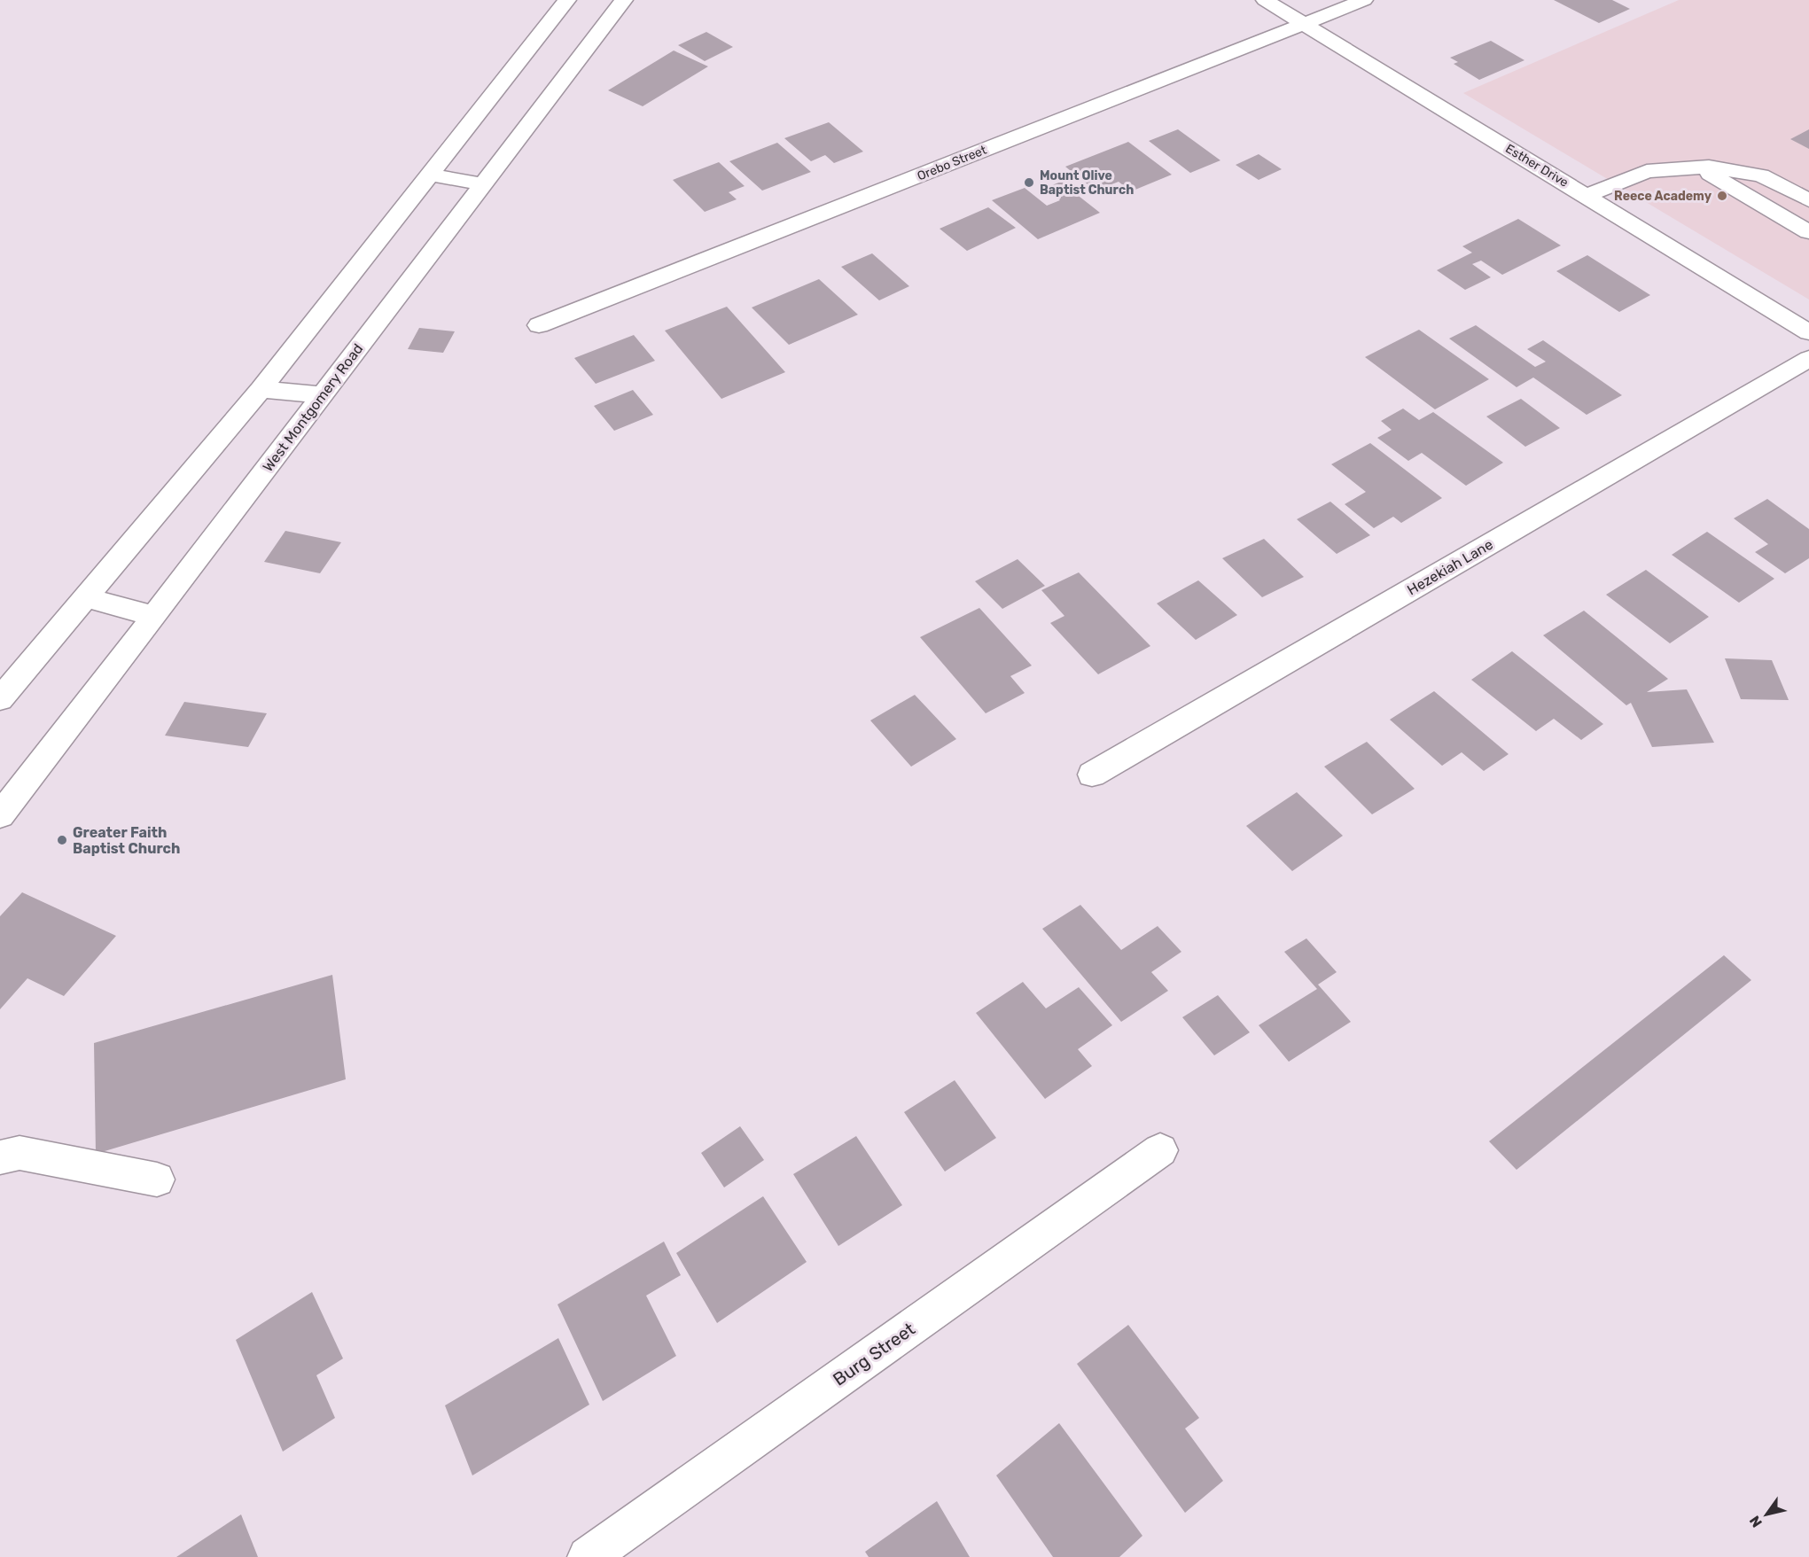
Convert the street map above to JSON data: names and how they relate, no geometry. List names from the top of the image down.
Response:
{
  "streets": {
    "street": [
      "Orebo Street",
      "Esther Drive",
      "West Montgomery Road",
      "Hezekiah Lane",
      "Burg Street"
    ]
  },
  "crossings": [
    ["Orebo Street", "Esther Drive"]
  ],
  "places": ["Mount Olive Baptist Church", "Reece Academy", "Greater Faith Baptist Church"],
  "north": "bottom left"
}
